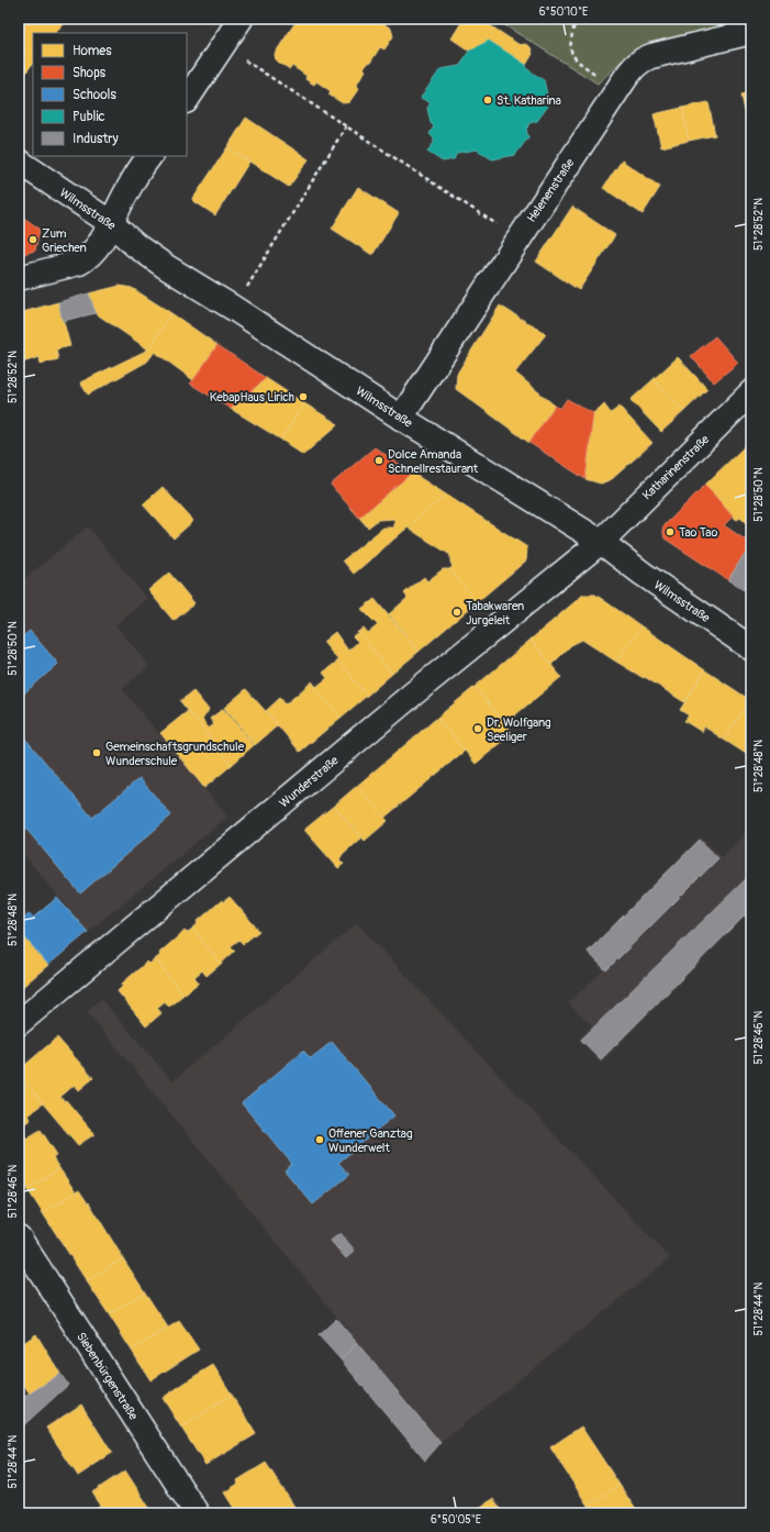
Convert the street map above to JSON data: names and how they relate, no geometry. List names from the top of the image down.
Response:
{
  "streets": {
    "street": [
      "Helenenstraße",
      "Wilmsstraße",
      "Katharinenstraße",
      "Wunderstraße",
      "Siebenbürgenstraße"
    ]
  },
  "crossings": [
    ["Helenenstraße", "Wilmsstraße"],
    ["Wilmsstraße", "Katharinenstraße"],
    ["Wilmsstraße", "Wunderstraße"],
    ["Katharinenstraße", "Wunderstraße"]
  ],
  "places": [
    "St. Katharina",
    "Zum Griechen",
    "KebapHaus Lirich",
    "Dolce Amanda Schnellrestaurant",
    "Tao Tao",
    "Tabakwaren Jurgeleit",
    "Dr. Wolfgang Seeliger",
    "Gemeinschaftsgrundschule Wunderschule",
    "Offener Ganztag Wunderwelt"
  ],
  "legend": [
    "Homes",
    "Shops",
    "Schools",
    "Public",
    "Industry"
  ],
  "coordinates": [
    "6°50'10\"E",
    "51°28'52\"N",
    "51°28'50\"N",
    "51°28'48\"N",
    "51°28'46\"N",
    "51°28'44\"N",
    "6°50'05\"E"
  ]
}
